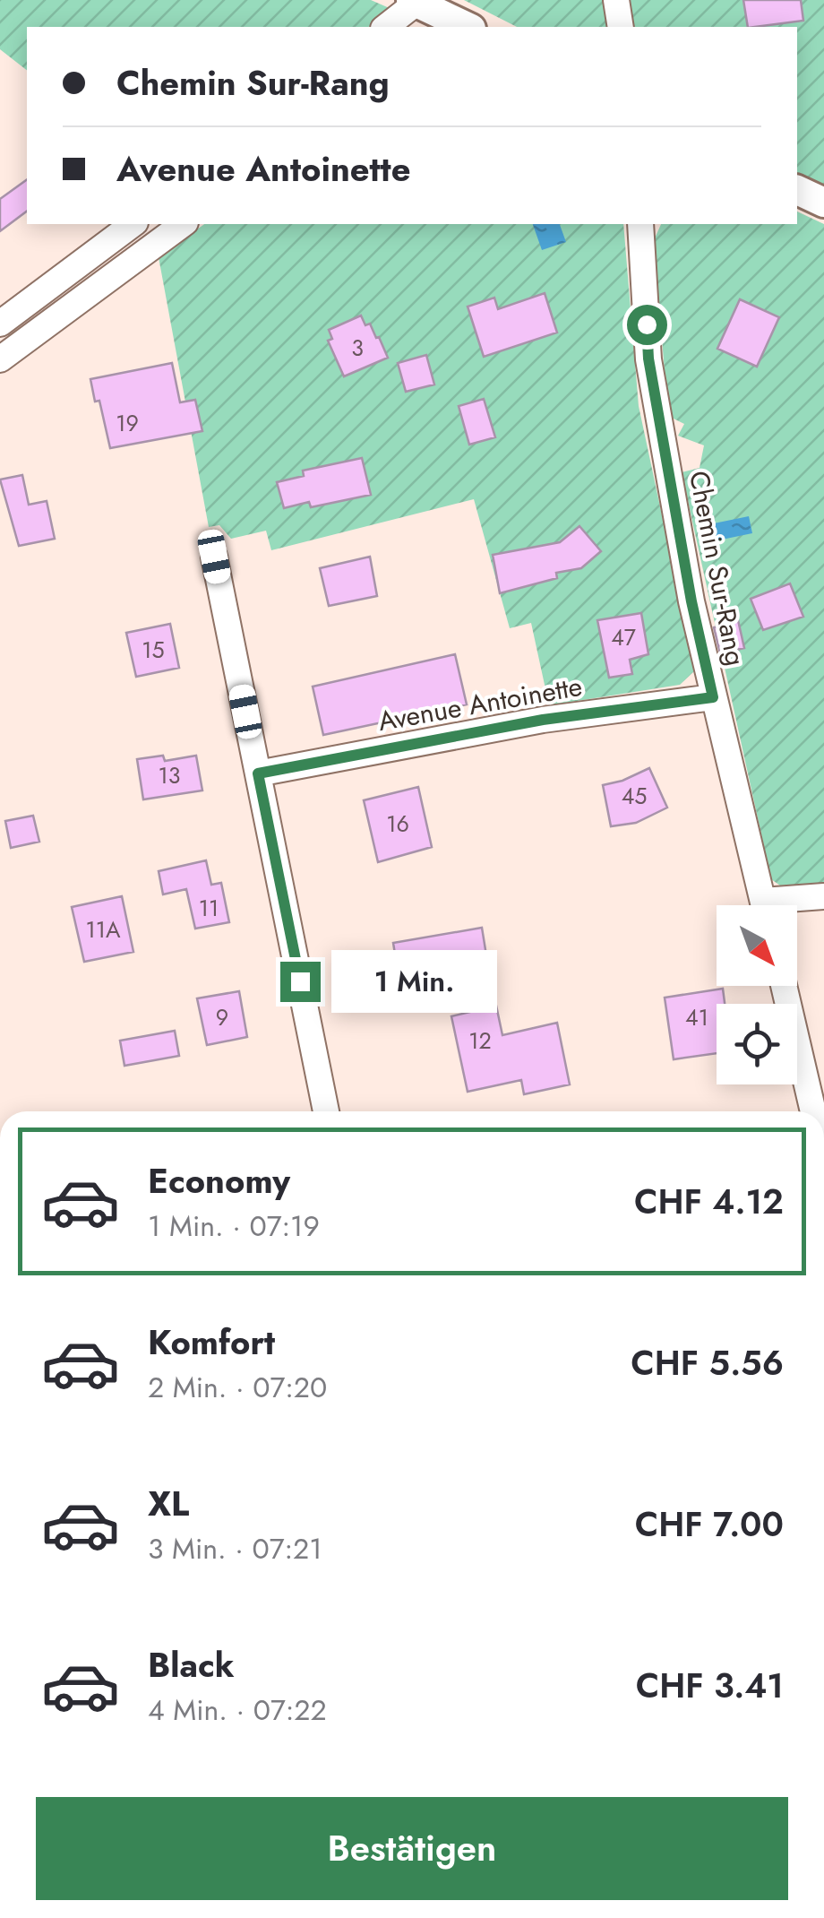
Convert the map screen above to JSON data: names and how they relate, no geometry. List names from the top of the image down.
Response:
{
  "streets": {
    "street": ["Chemin Sur-Rang", "Avenue Antoinette"]
  },
  "crossings": [
    ["Chemin Sur-Rang", "Avenue Antoinette"]
  ],
  "house_numbers": [
    "3",
    "19",
    "47",
    "15",
    "13",
    "45",
    "16",
    "11",
    "11A",
    "9",
    "41",
    "12"
  ],
  "north": "bottom right",
  "page": {
    "banner": ["Chemin Sur-Rang", "Avenue Antoinette"],
    "bubble": "1 Min.",
    "list": [
      {
        "name": "Economy",
        "note": "1 Min. · 07:19",
        "value": "CHF 4.12"
      },
      {
        "name": "Komfort",
        "note": "2 Min. · 07:20",
        "value": "CHF 5.56"
      },
      {
        "name": "XL",
        "note": "3 Min. · 07:21",
        "value": "CHF 7.00"
      },
      {
        "name": "Black",
        "note": "4 Min. · 07:22",
        "value": "CHF 3.41"
      }
    ],
    "buttons": "Bestätigen"
  }
}
